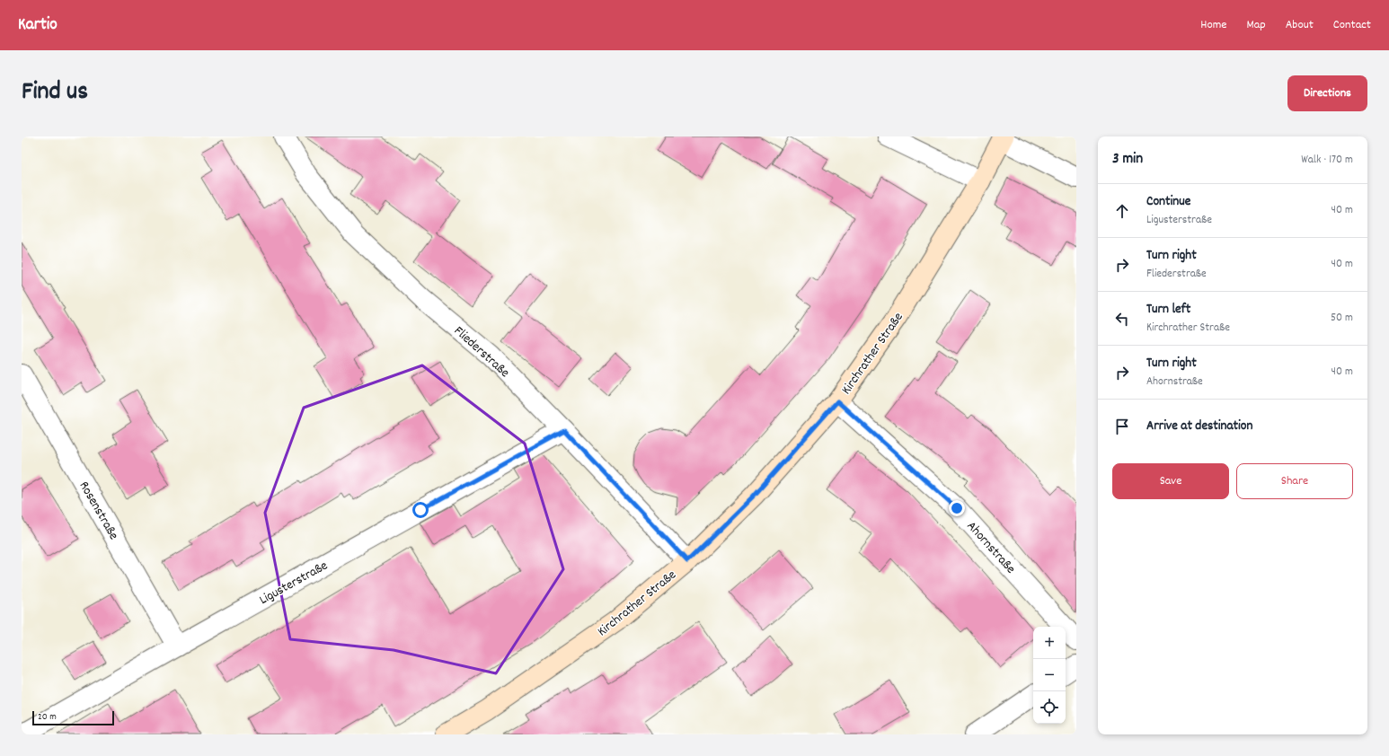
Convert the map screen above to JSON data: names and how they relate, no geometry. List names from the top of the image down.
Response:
{
  "streets": {
    "main road": ["Kirchrather Straße"],
    "street": [
      "Fliederstraße",
      "Rosenstraße",
      "Ahornstraße",
      "Ligusterstraße"
    ]
  },
  "crossings": [
    ["Fliederstraße", "Kirchrather Straße"],
    ["Fliederstraße", "Ligusterstraße"],
    ["Kirchrather Straße", "Ahornstraße"],
    ["Rosenstraße", "Ligusterstraße"]
  ],
  "scale_bar": "20 m",
  "page": {
    "header": "Kartio",
    "nav": [
      "Home",
      "Map",
      "About",
      "Contact"
    ],
    "title": "Find us",
    "buttons": [
      "Directions",
      ["Save", "Share"]
    ],
    "heading": ["3 min", "Walk · 170 m"],
    "list": [
      ["Continue", "Ligusterstraße", "40 m"],
      ["Turn right", "Fliederstraße", "40 m"],
      ["Turn left", "Kirchrather Straße", "50 m"],
      ["Turn right", "Ahornstraße", "40 m"],
      "Arrive at destination"
    ],
    "map_buttons": ["+", "−"],
    "scale": "20 m"
  }
}
